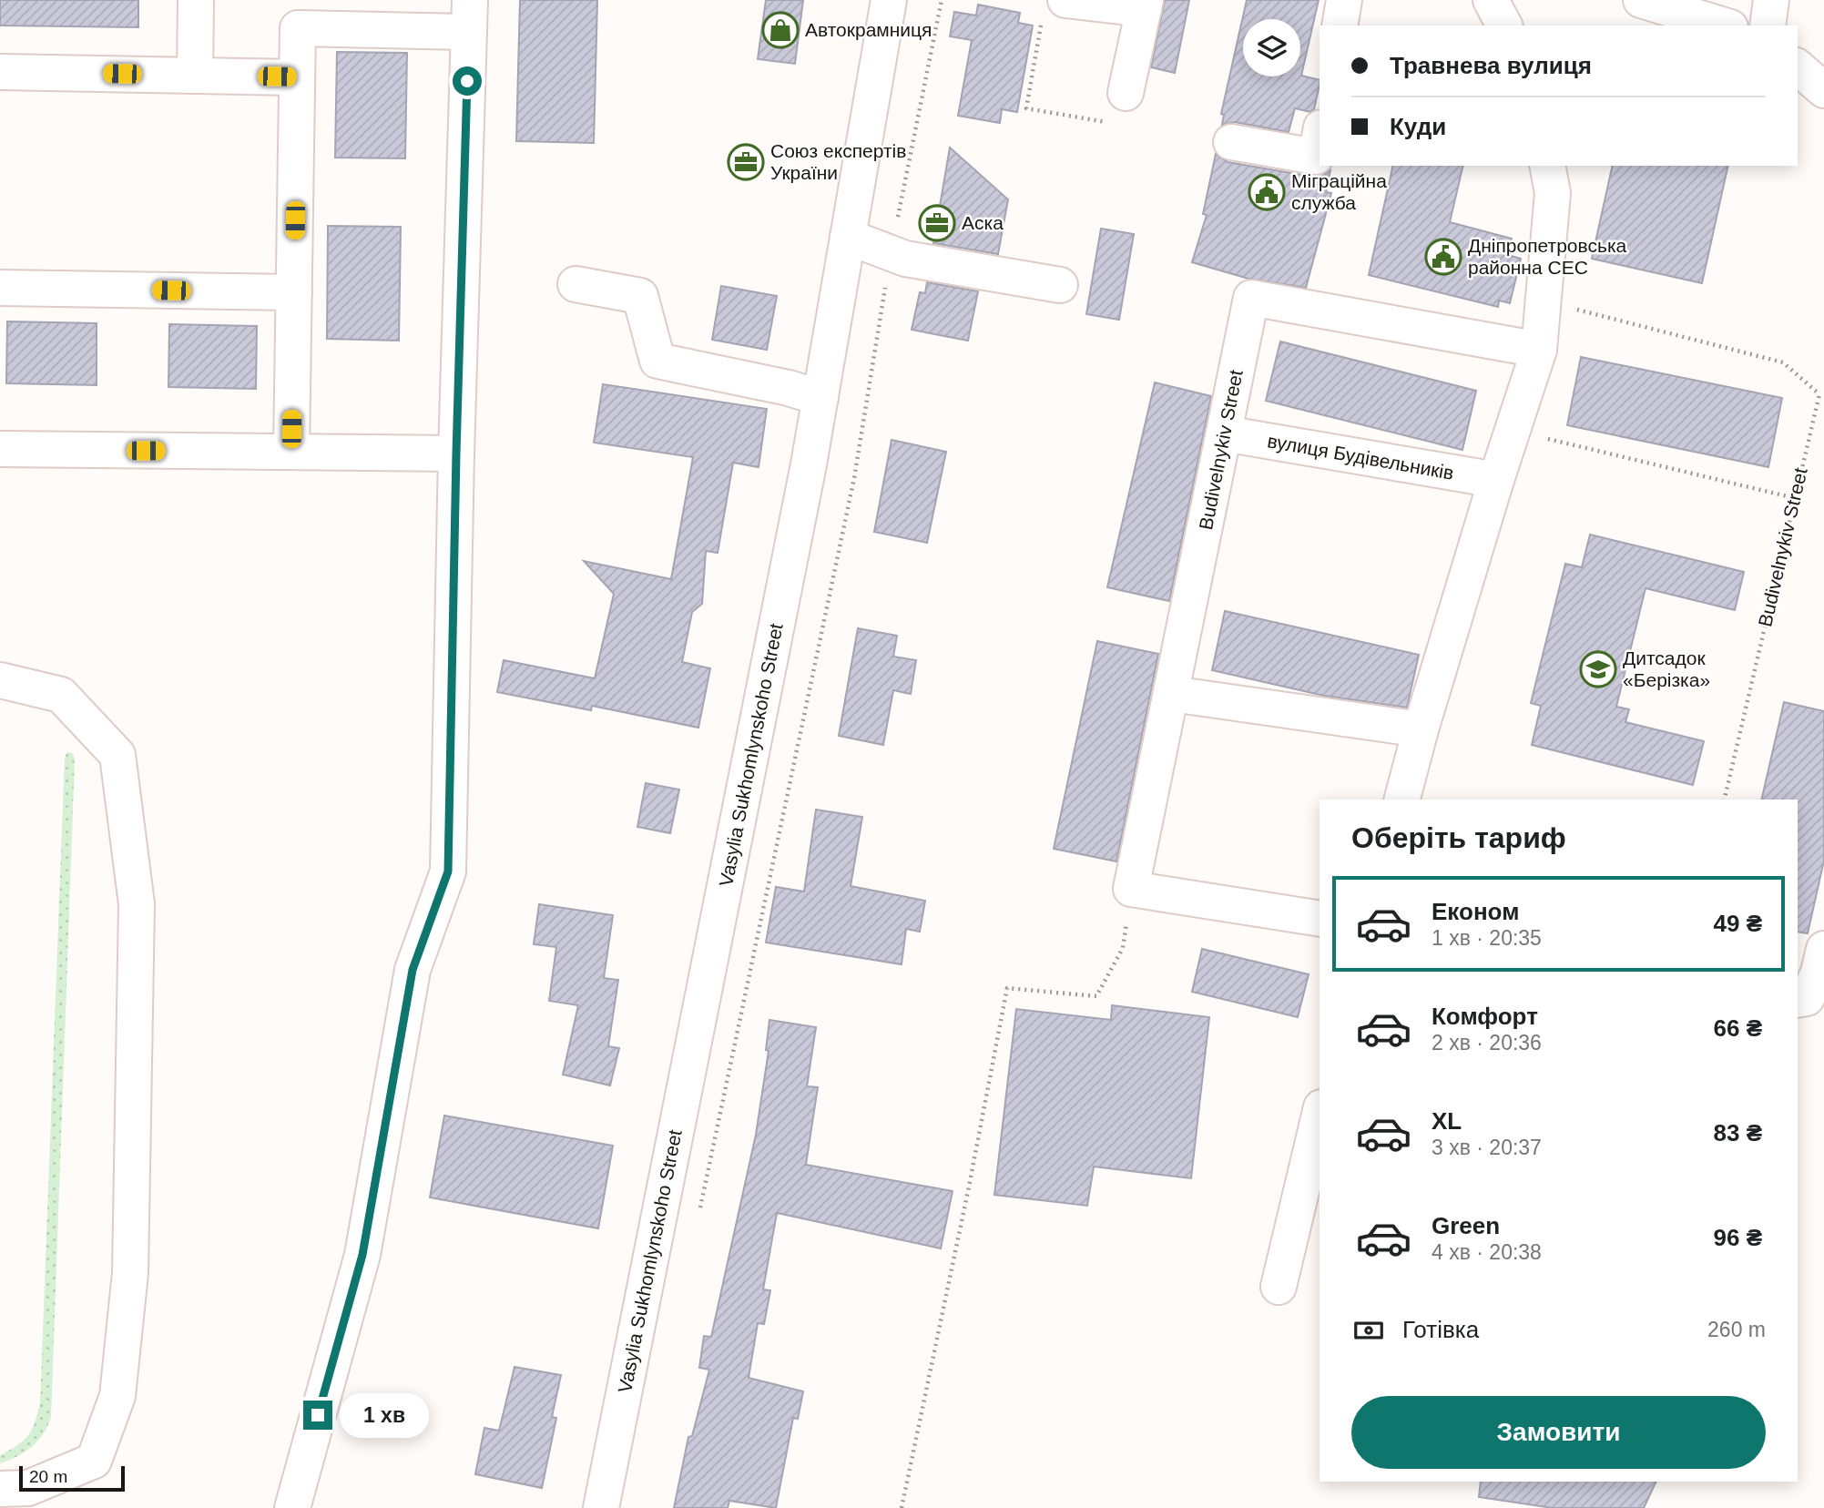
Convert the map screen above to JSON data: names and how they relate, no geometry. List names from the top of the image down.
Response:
{
  "streets": {
    "street": ["Budivelnykiv Street", "вулиця Будівельників", "Vasylia Sukhomlynskoho Street"]
  },
  "crossings": [
    ["Budivelnykiv Street", "вулиця Будівельників"]
  ],
  "places": {
    "shop": ["Автокрамниця"],
    "office": ["Союз експертів України", "Аска"],
    "public building": ["Міграційна служба", "Дніпропетровська районна СЕС"],
    "school or university": ["Дитсадок «Берізка»"]
  },
  "scale_bar": "20 m",
  "page": {
    "banner": ["Травнева вулиця", "Куди"],
    "heading": "Оберіть тариф",
    "list": [
      {
        "name": "Економ",
        "note": "1 хв · 20:35",
        "value": "49 ₴"
      },
      {
        "name": "Комфорт",
        "note": "2 хв · 20:36",
        "value": "66 ₴"
      },
      {
        "name": "XL",
        "note": "3 хв · 20:37",
        "value": "83 ₴"
      },
      {
        "name": "Green",
        "note": "4 хв · 20:38",
        "value": "96 ₴"
      }
    ],
    "pay": ["Готівка", "260 m"],
    "buttons": "Замовити",
    "bubble": "1 хв",
    "scale": "20 m"
  }
}
